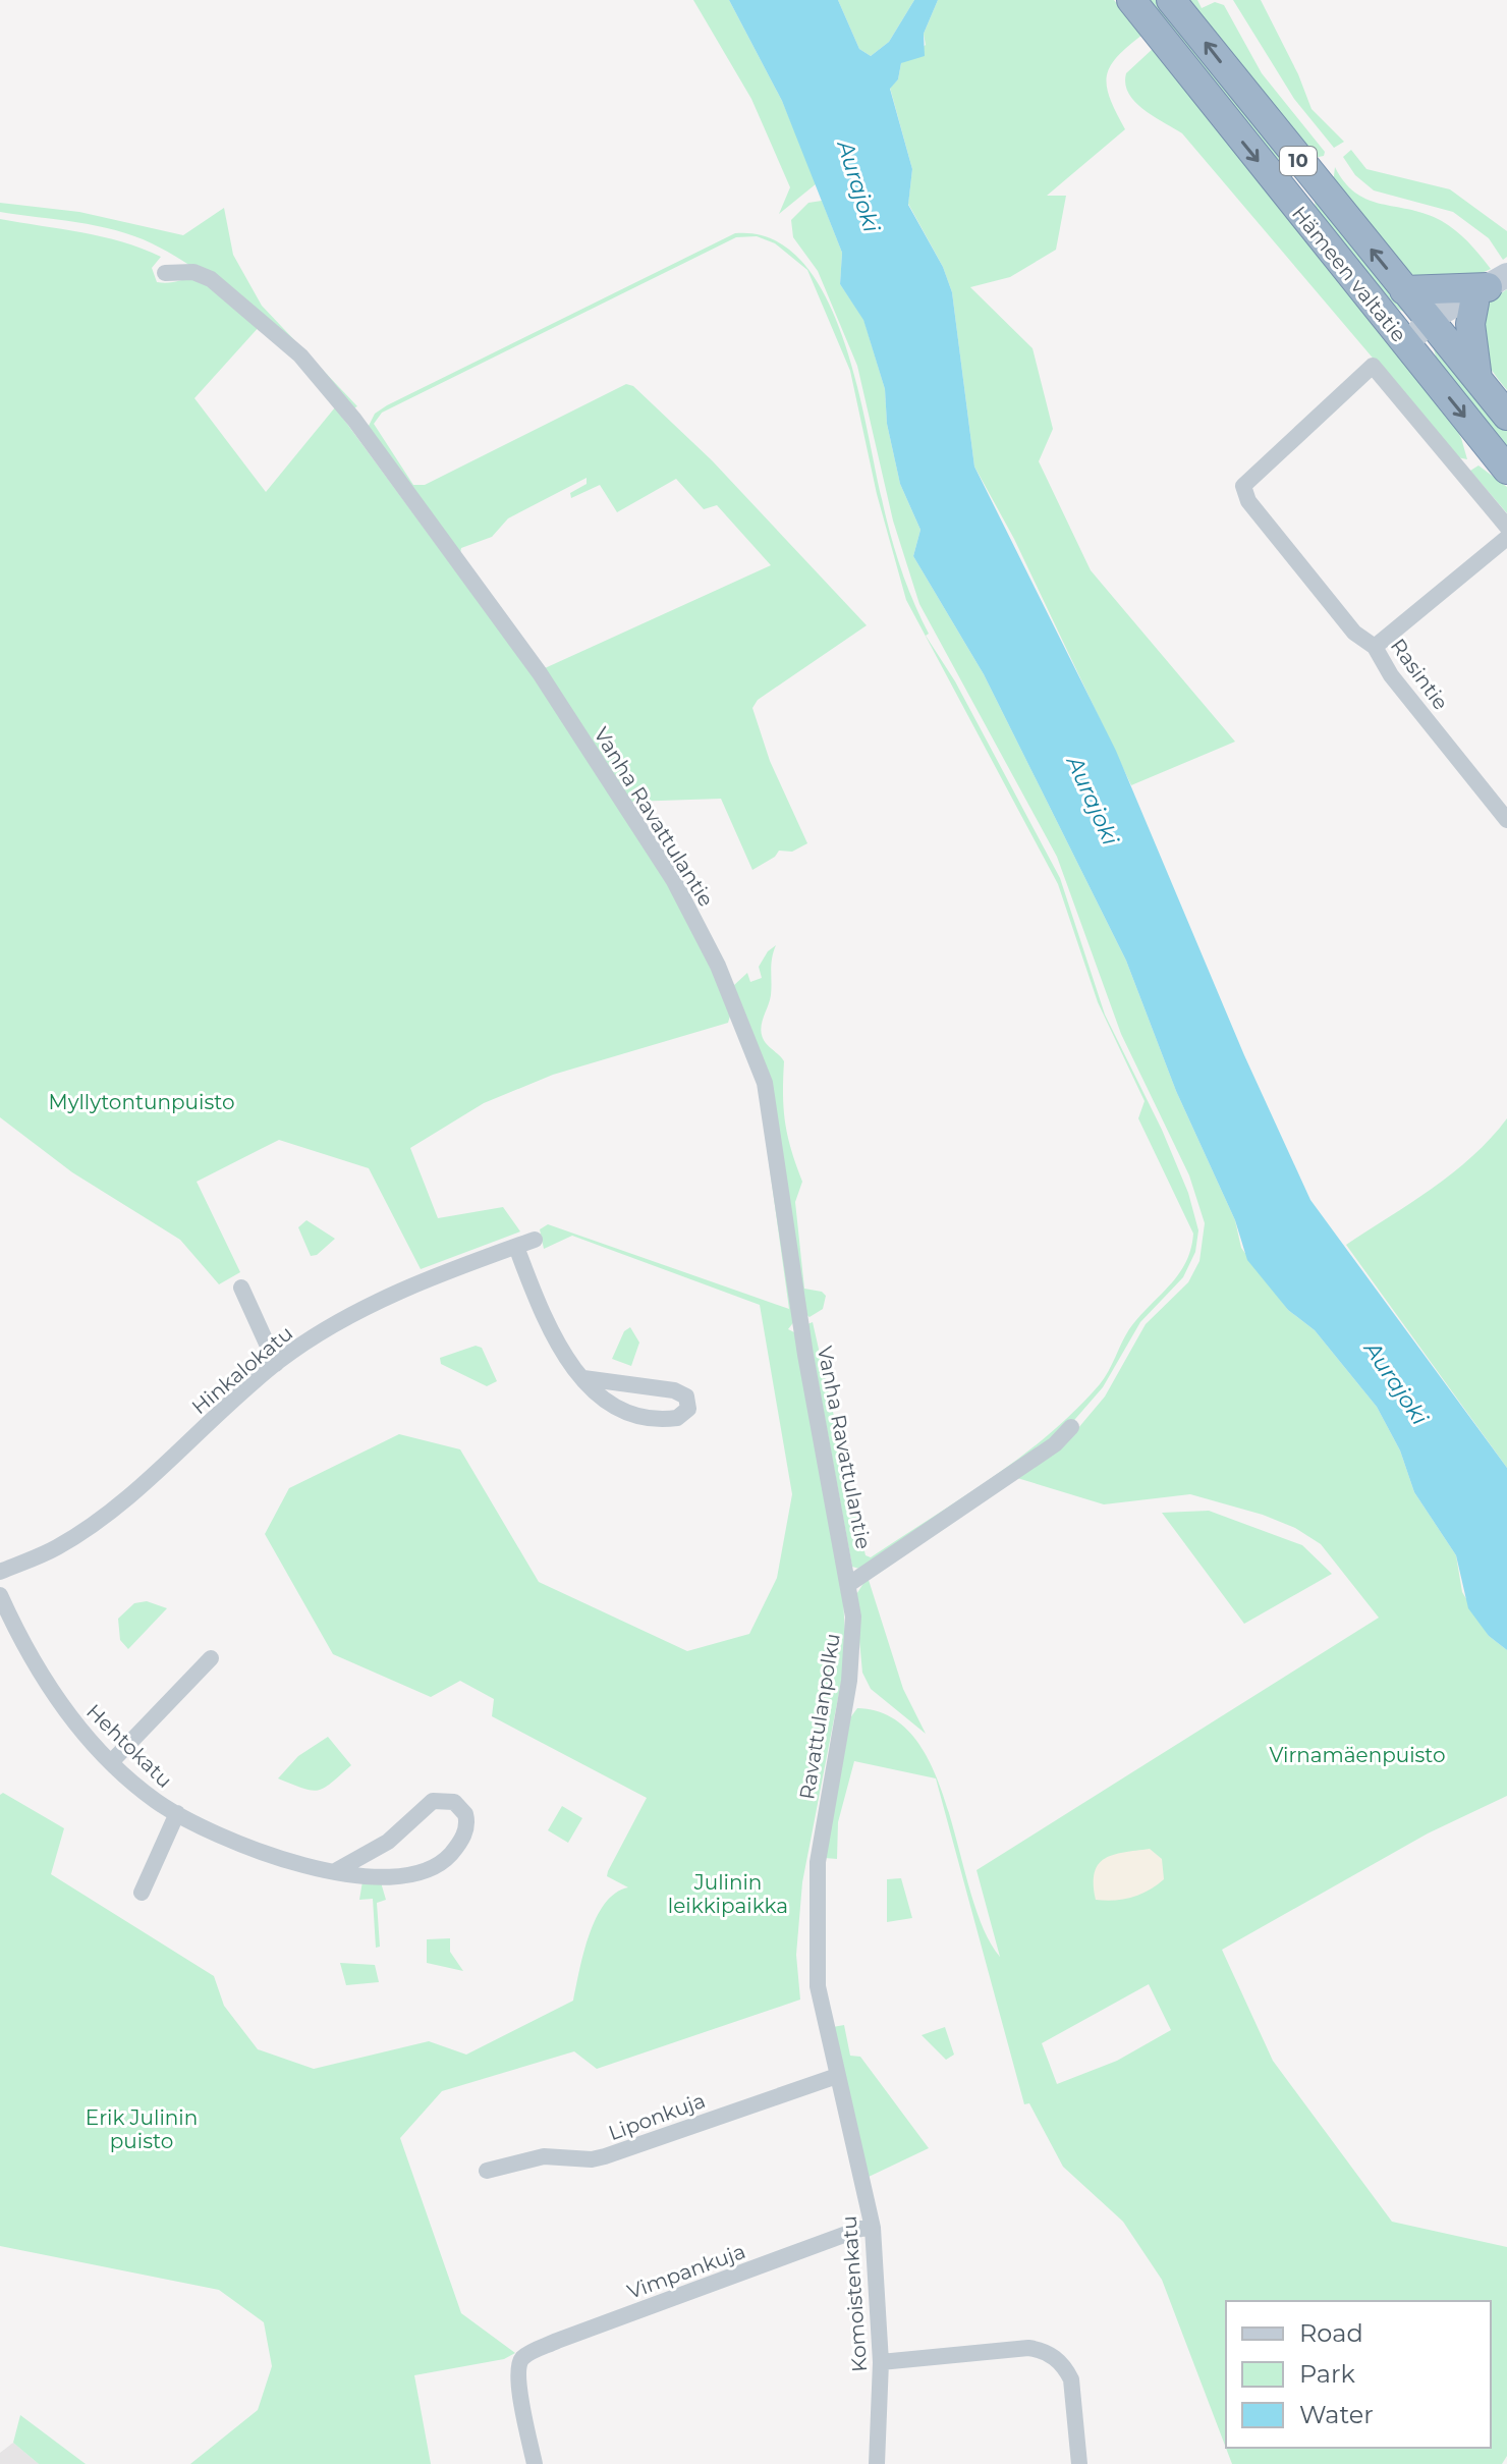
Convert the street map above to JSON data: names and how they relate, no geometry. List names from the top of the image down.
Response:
{
  "streets": {
    "highway": ["10", "Hämeen valtatie"],
    "street": [
      "Rasintie",
      "Vanha Ravattulantie",
      "Hinkalokatu",
      "Ravattulanpolku",
      "Hehtokatu",
      "Liponkuja",
      "Vimpankuja",
      "Komoistenkatu"
    ]
  },
  "crossings": [
    ["Vanha Ravattulantie", "Ravattulanpolku"],
    ["Ravattulanpolku", "Liponkuja"],
    ["Ravattulanpolku", "Komoistenkatu"],
    ["Liponkuja", "Komoistenkatu"],
    ["Vimpankuja", "Komoistenkatu"]
  ],
  "water": ["Aurajoki"],
  "parks": [
    "Myllytontunpuisto",
    "Virnamäenpuisto",
    "Julinin leikkipaikka",
    "Erik Julinin puisto"
  ],
  "legend": ["Road", "Park", "Water"]
}
